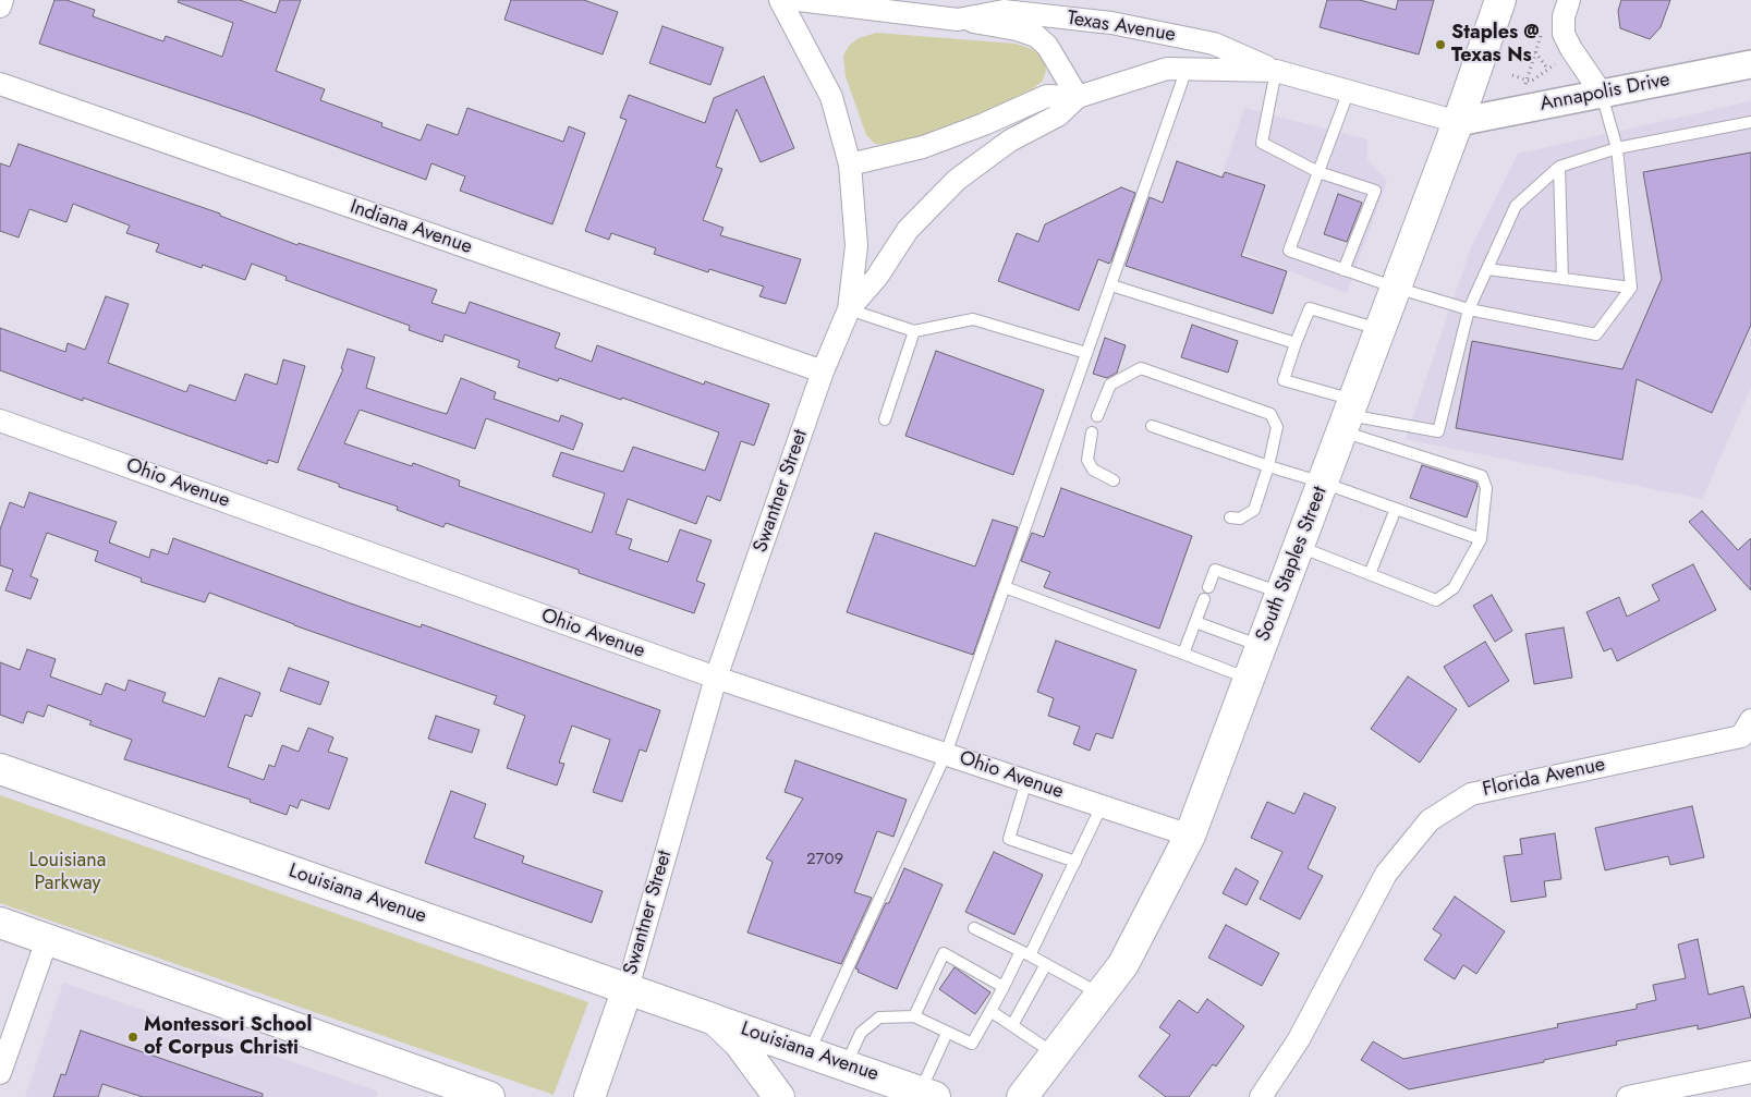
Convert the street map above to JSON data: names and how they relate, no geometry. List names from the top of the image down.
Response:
{
  "streets": {
    "main road": ["South Staples Street", "Louisiana Avenue"],
    "street": [
      "Texas Avenue",
      "Annapolis Drive",
      "Indiana Avenue",
      "Ohio Avenue",
      "Swantner Street",
      "Florida Avenue"
    ]
  },
  "crossings": [
    ["Texas Avenue", "Annapolis Drive"],
    ["Texas Avenue", "Swantner Street"],
    ["Texas Avenue", "South Staples Street"],
    ["Annapolis Drive", "South Staples Street"],
    ["Indiana Avenue", "Swantner Street"],
    ["Ohio Avenue", "Swantner Street"],
    ["Ohio Avenue", "South Staples Street"],
    ["Swantner Street", "Louisiana Avenue"]
  ],
  "parks": ["Louisiana Parkway"],
  "places": ["Staples @ Texas Ns", "Montessori School of Corpus Christi"],
  "house_numbers": ["2709"]
}
